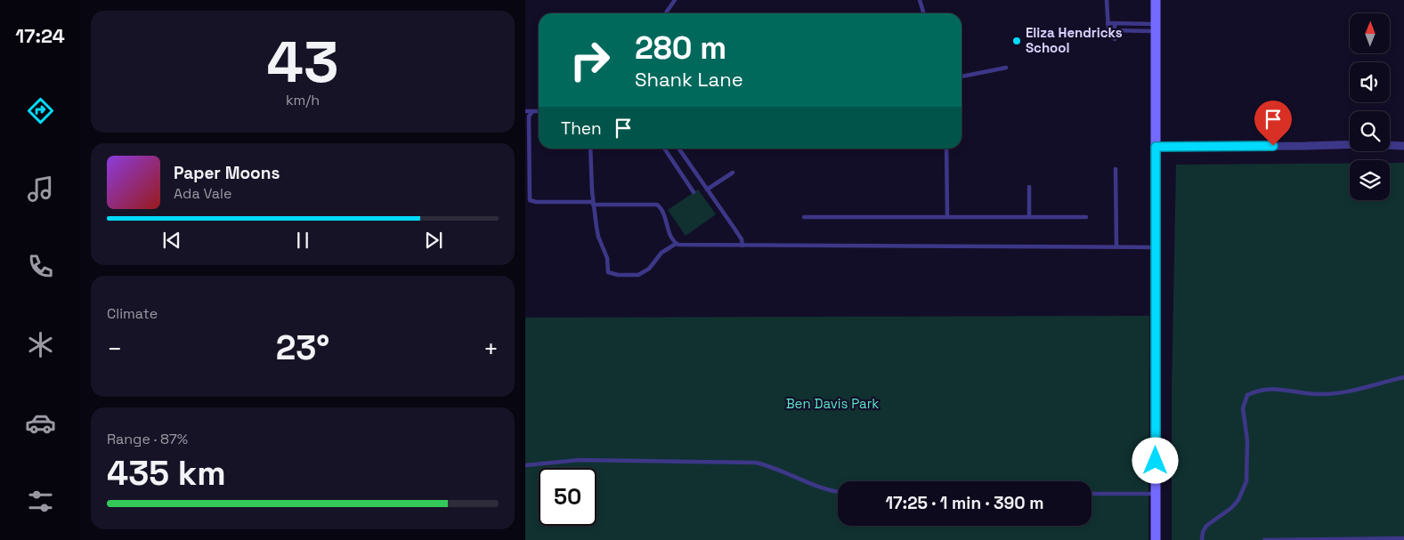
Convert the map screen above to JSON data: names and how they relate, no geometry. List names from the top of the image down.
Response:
{
  "parks": ["Ben Davis Park"],
  "places": ["Eliza Hendricks School"],
  "north": "top",
  "page": {
    "tabs": "17:24",
    "tile": [
      ["43", "km/h"],
      "Climate",
      ["Range · 87%", "435 km"]
    ],
    "turn": ["280 m", "Shank Lane"],
    "then": "Then",
    "song": ["Paper Moons", "Ada Vale"],
    "heat": ["−", "23°", "+"],
    "limit": "50",
    "trip": "17:25 · 1 min · 390 m"
  }
}
